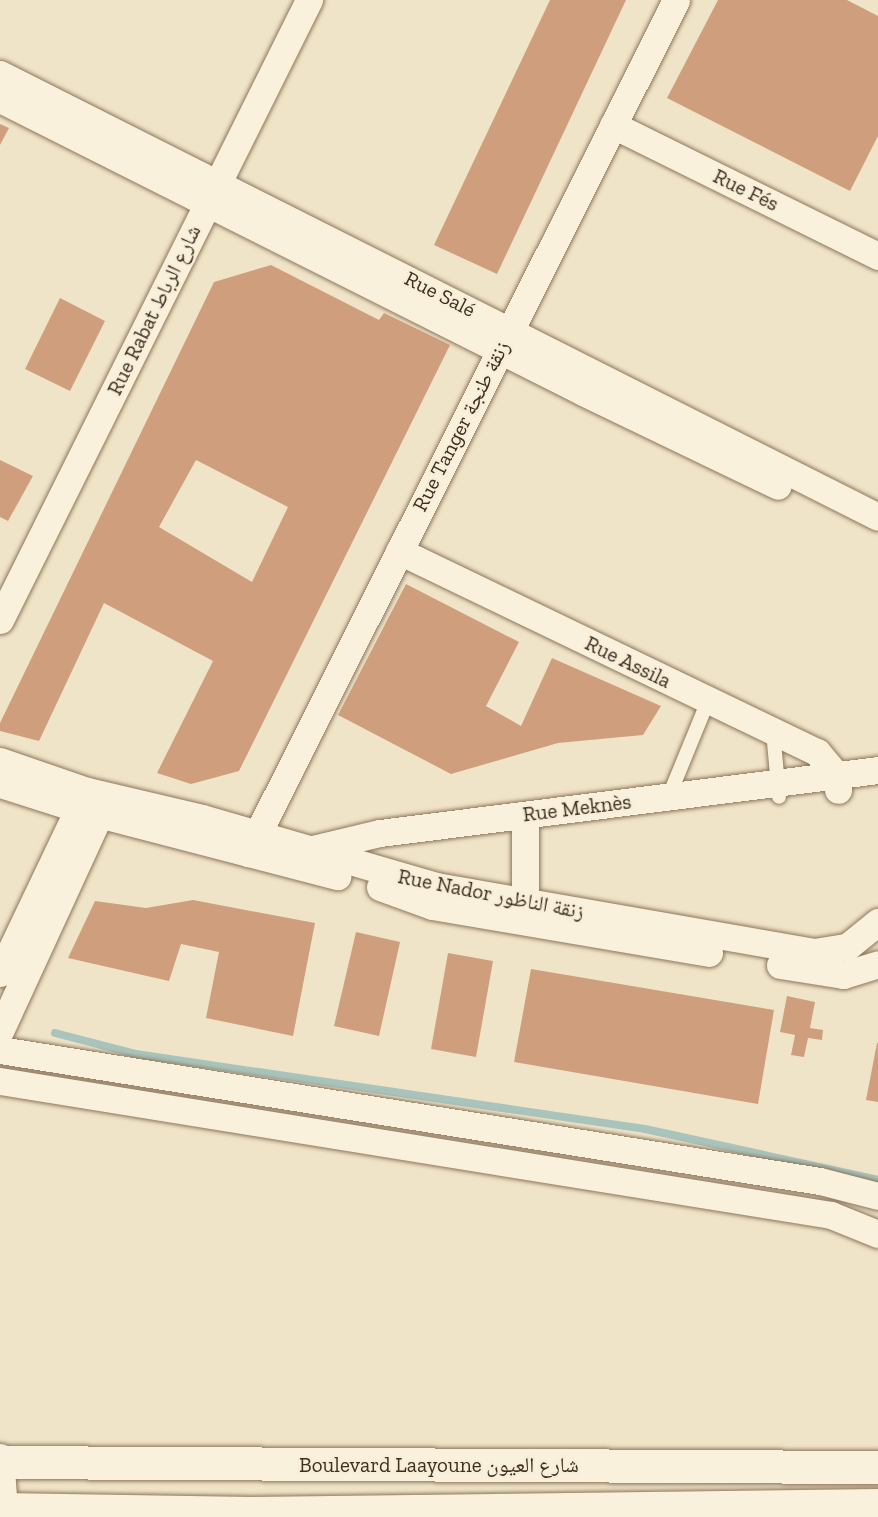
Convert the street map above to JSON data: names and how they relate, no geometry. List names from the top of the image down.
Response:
{
  "streets": {
    "street": [
      "Rue Fés",
      "Rue Salé",
      "Rue Rabat شارع الرباط",
      "Rue Tanger زنقة طنجة",
      "Rue Assila",
      "Rue Meknès",
      "Rue Nador زنقة الناظور",
      "Boulevard Laayoune شارع العيون"
    ]
  },
  "crossings": [
    ["Rue Fés", "Rue Tanger زنقة طنجة"],
    ["Rue Salé", "Rue Rabat شارع الرباط"],
    ["Rue Salé", "Rue Tanger زنقة طنجة"],
    ["Rue Tanger زنقة طنجة", "Rue Assila"],
    ["Rue Tanger زنقة طنجة", "Rue Nador زنقة الناظور"],
    ["Rue Assila", "Rue Meknès"],
    ["Rue Meknès", "Rue Nador زنقة الناظور"]
  ]
}
